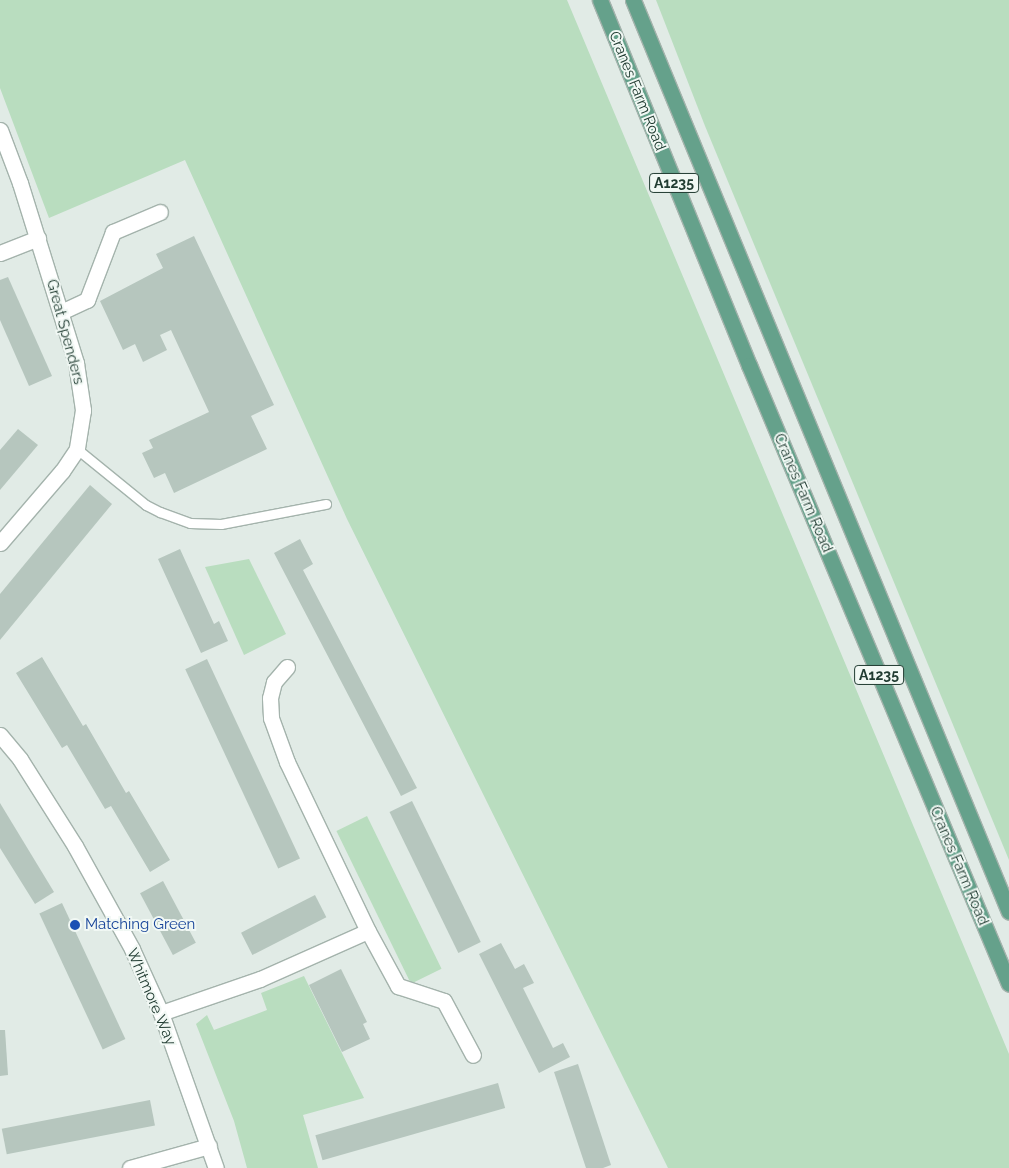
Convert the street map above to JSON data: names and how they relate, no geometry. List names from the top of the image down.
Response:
{
  "streets": {
    "main road": ["Cranes Farm Road", "A1235"],
    "street": ["Great Spenders", "Whitmore Way"]
  },
  "places": ["Matching Green"]
}
